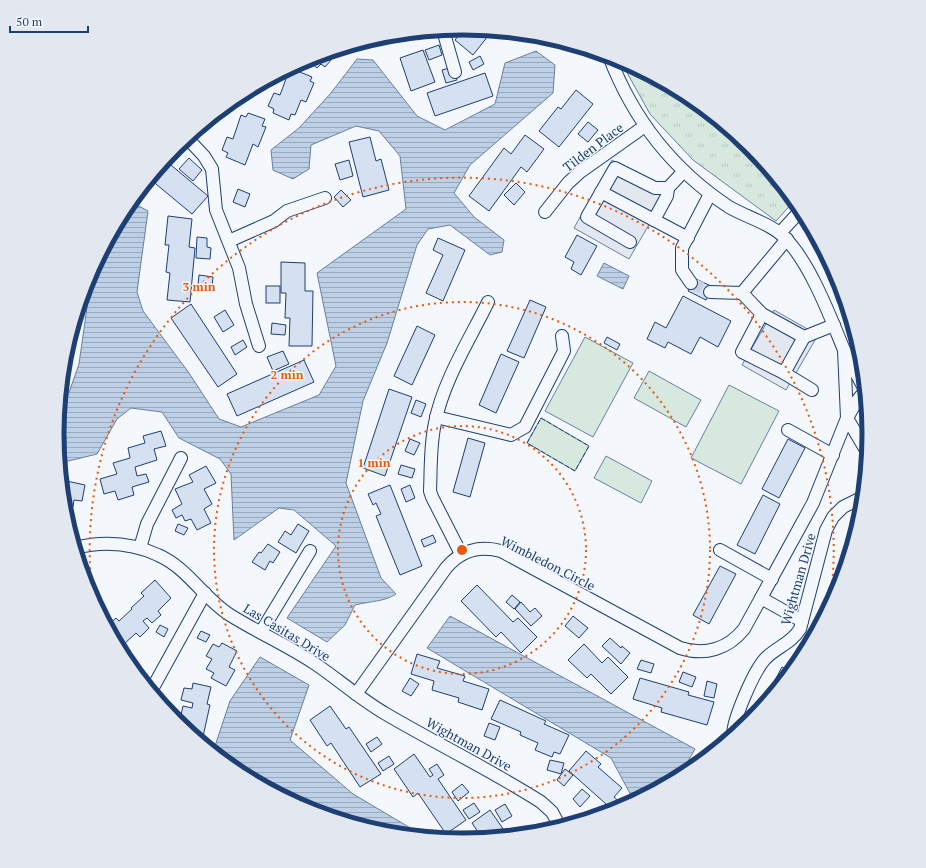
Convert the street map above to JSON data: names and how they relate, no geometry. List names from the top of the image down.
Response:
{
  "streets": {
    "street": [
      "Tilden Place",
      "Wimbledon Circle",
      "Wightman Drive",
      "Las Casitas Drive"
    ]
  },
  "crossings": [
    ["Wimbledon Circle", "Wightman Drive"],
    ["Wimbledon Circle", "Las Casitas Drive"],
    ["Wightman Drive", "Las Casitas Drive"]
  ],
  "scale_bar": "50 m",
  "rings": ["3 min", "2 min", "1 min"]
}
